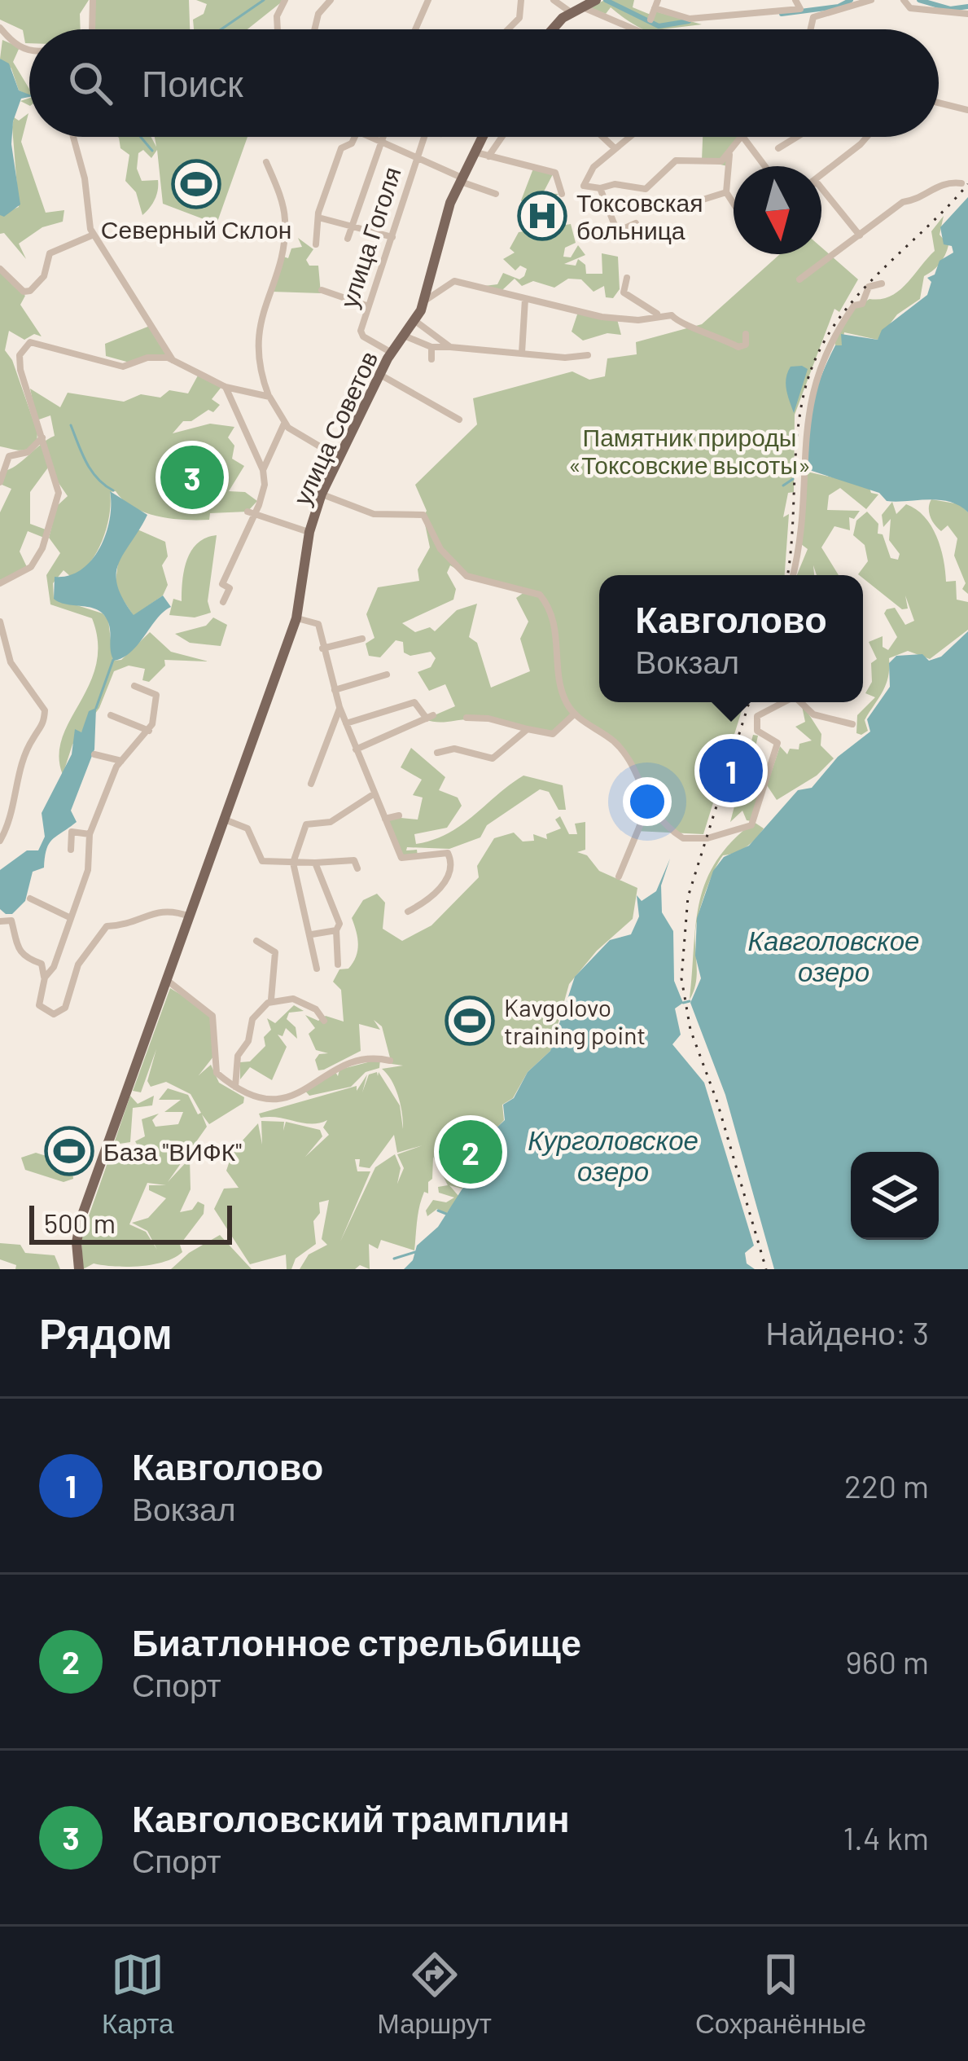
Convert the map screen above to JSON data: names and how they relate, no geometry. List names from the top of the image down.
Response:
{
  "streets": {
    "main road": ["улица Советов"],
    "street": ["улица Гоголя"]
  },
  "crossings": [
    ["улица Гоголя", "улица Советов"]
  ],
  "water": ["Кавголовское озеро", "Курголовское озеро"],
  "parks": ["Памятник природы «Токсовские высоты»"],
  "places": {
    "sports": ["Северный Склон", "Kavgolovo training point", "База \"ВИФК\""],
    "hospital": ["Токсовская больница"]
  },
  "scale_bar": "500 m",
  "north": "bottom",
  "page": {
    "search": "Поиск",
    "pins": ["3", "1", "2"],
    "popup": ["Кавголово", "Вокзал"],
    "scale": "500 m",
    "heading": ["Рядом", "Найдено: 3"],
    "list": [
      {
        "mark": "1",
        "name": "Кавголово",
        "note": "Вокзал",
        "value": "220 m"
      },
      {
        "mark": "2",
        "name": "Биатлонное стрельбище",
        "note": "Спорт",
        "value": "960 m"
      },
      {
        "mark": "3",
        "name": "Кавголовский трамплин",
        "note": "Спорт",
        "value": "1.4 km"
      }
    ],
    "nav": ["Карта", "Маршрут", "Сохранённые"]
  }
}
